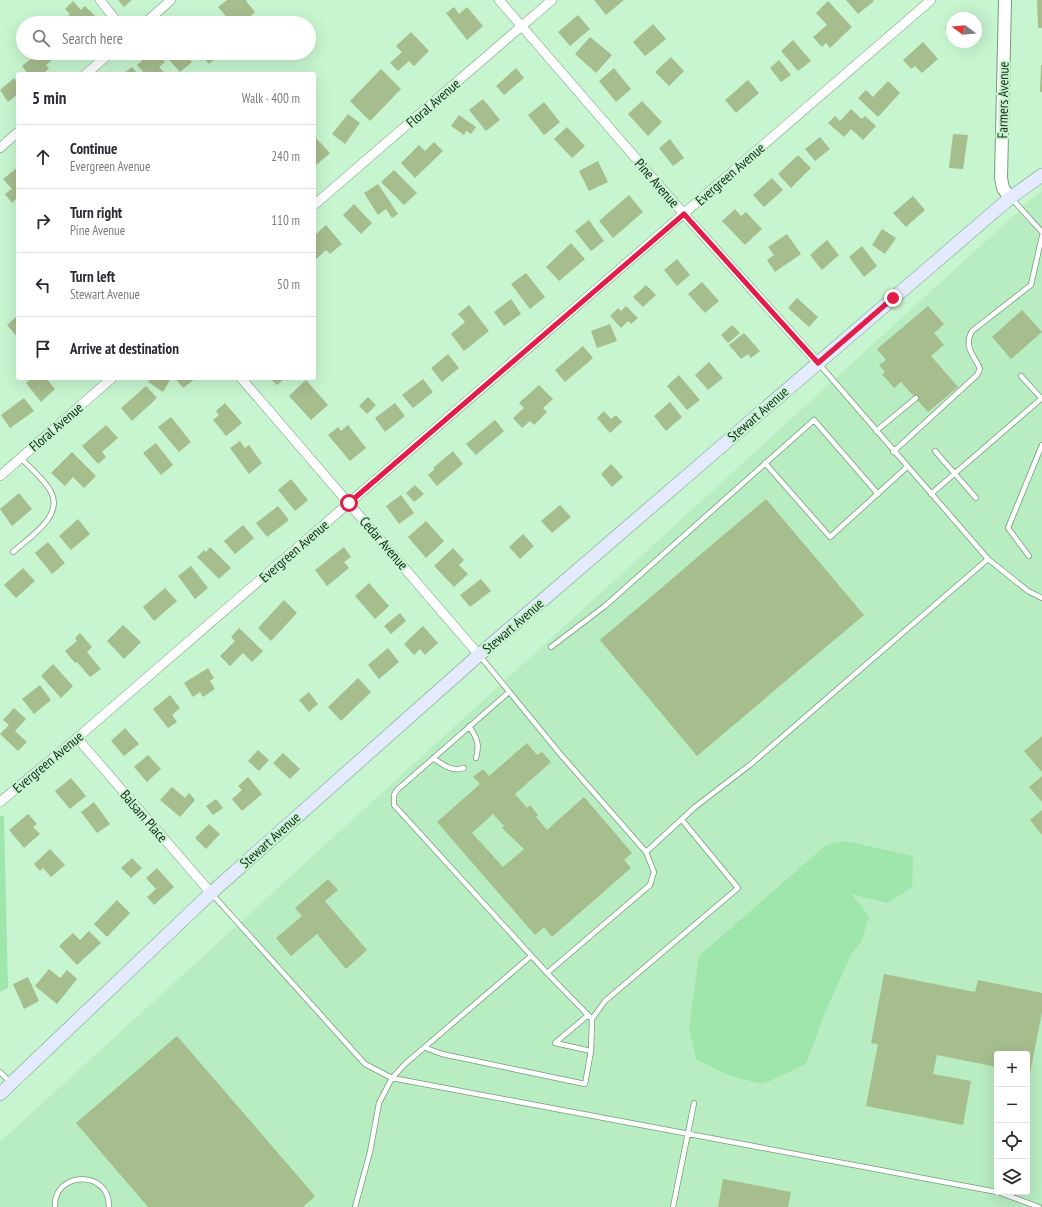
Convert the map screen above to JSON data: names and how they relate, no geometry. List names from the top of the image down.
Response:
{
  "streets": {
    "main road": ["Stewart Avenue"],
    "street": [
      "Farmers Avenue",
      "Floral Avenue",
      "Evergreen Avenue",
      "Pine Avenue",
      "Cedar Avenue",
      "Balsam Place"
    ]
  },
  "crossings": [
    ["Farmers Avenue", "Stewart Avenue"],
    ["Floral Avenue", "Pine Avenue"],
    ["Evergreen Avenue", "Pine Avenue"],
    ["Evergreen Avenue", "Cedar Avenue"],
    ["Evergreen Avenue", "Balsam Place"],
    ["Pine Avenue", "Stewart Avenue"],
    ["Stewart Avenue", "Cedar Avenue"],
    ["Stewart Avenue", "Balsam Place"]
  ],
  "north": "left",
  "page": {
    "search": "Search here",
    "heading": ["5 min", "Walk · 400 m"],
    "list": [
      ["Continue", "Evergreen Avenue", "240 m"],
      ["Turn right", "Pine Avenue", "110 m"],
      ["Turn left", "Stewart Avenue", "50 m"],
      "Arrive at destination"
    ],
    "map_buttons": ["+", "−"]
  }
}
